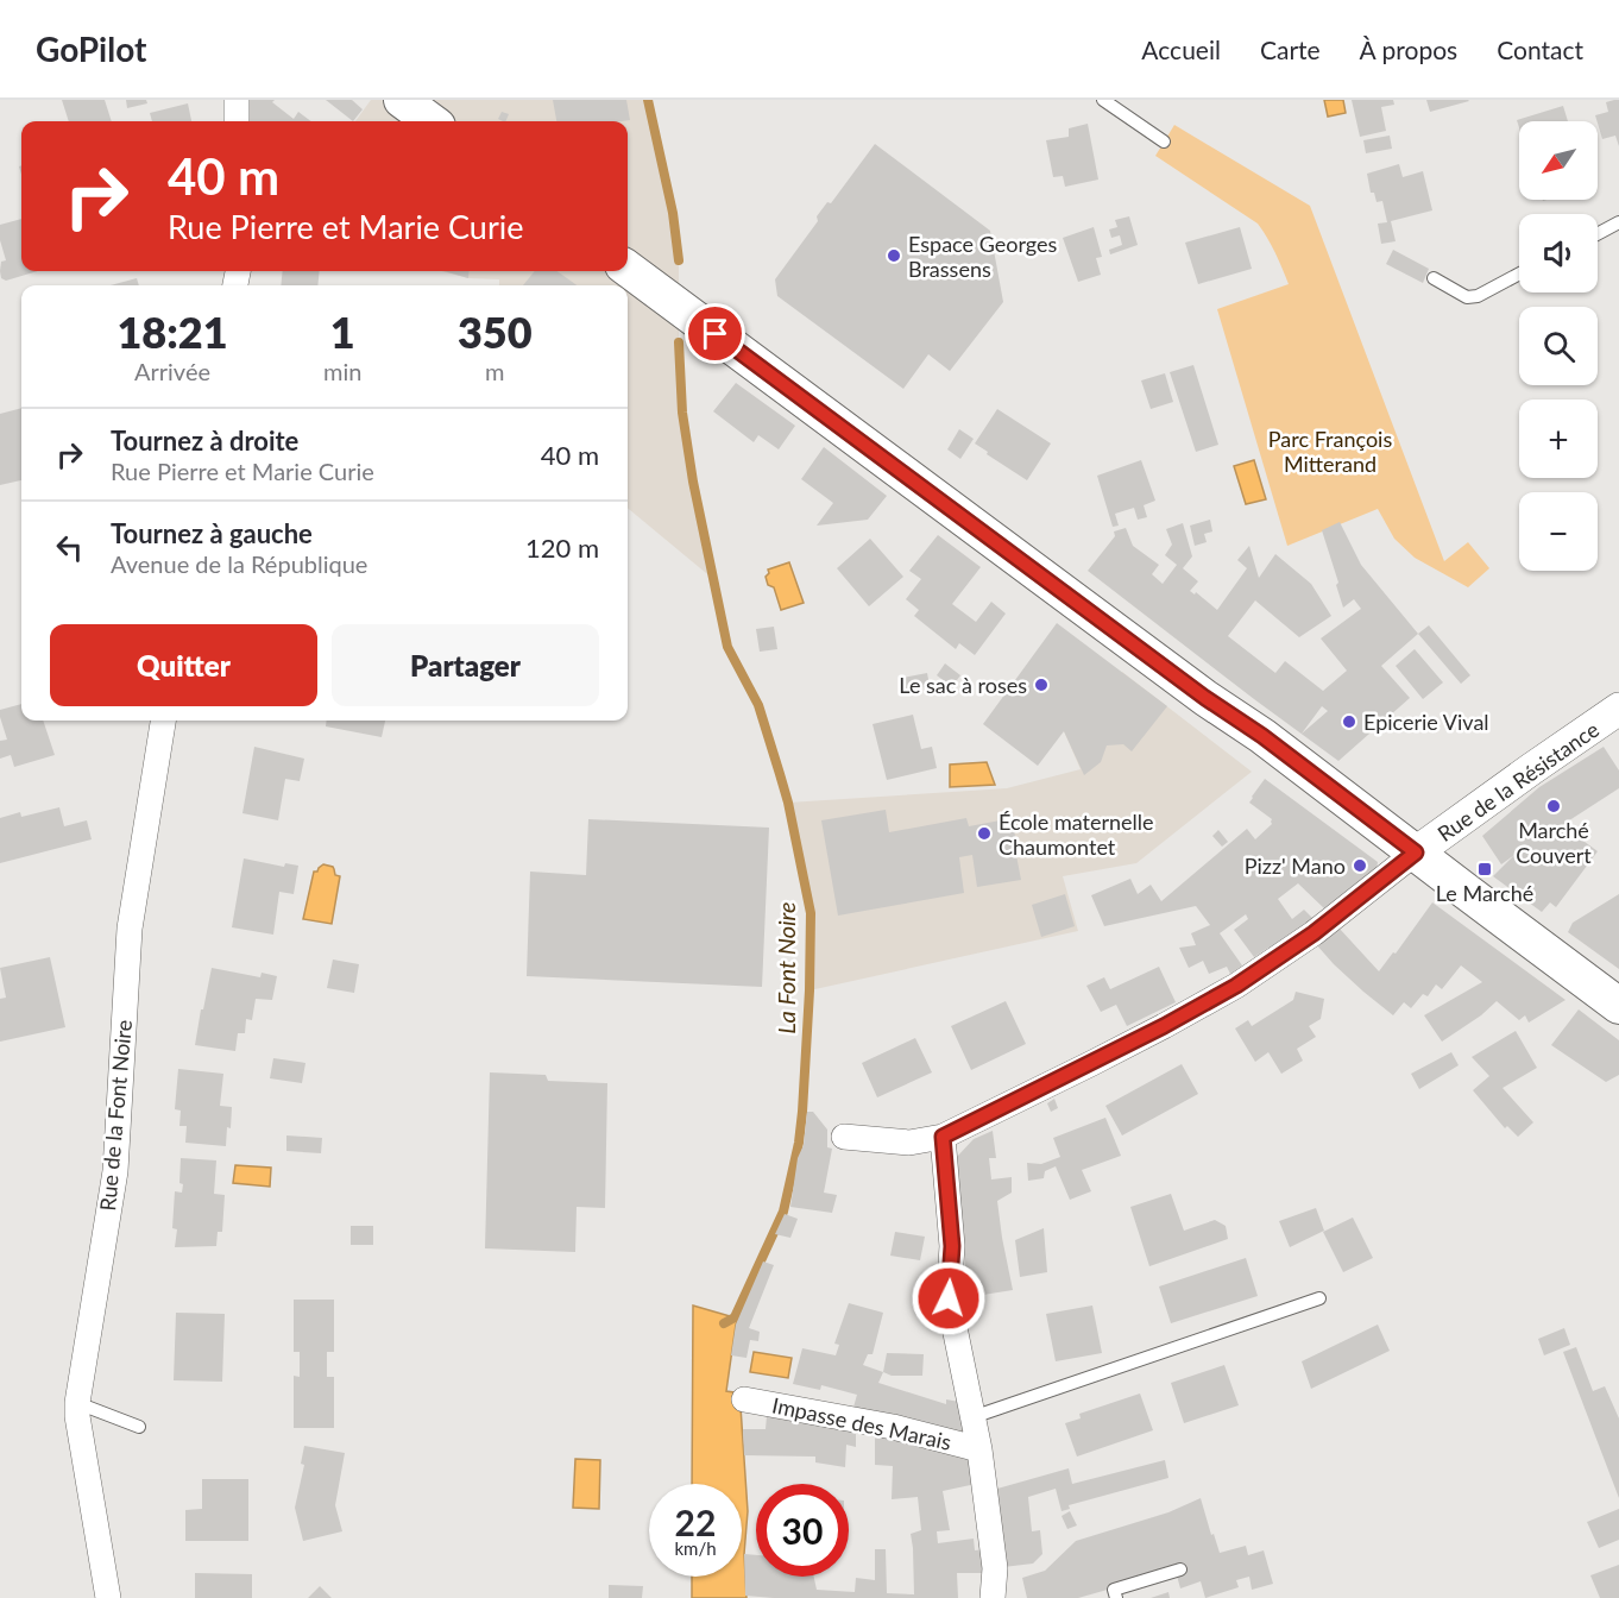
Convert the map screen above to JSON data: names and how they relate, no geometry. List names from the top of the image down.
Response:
{
  "streets": {
    "street": ["Rue de la Résistance", "Rue de la Font Noire", "Impasse des Marais"]
  },
  "water": ["La Font Noire"],
  "parks": ["Parc François Mitterand"],
  "places": {
    "other": [
      "Espace Georges Brassens",
      "Le sac à roses",
      "Epicerie Vival",
      "Marché Couvert",
      "École maternelle Chaumontet",
      "Pizz' Mano"
    ],
    "transit": ["Le Marché"]
  },
  "north": "bottom left",
  "page": {
    "header": "GoPilot",
    "nav": [
      "Accueil",
      "Carte",
      "À propos",
      "Contact"
    ],
    "map_buttons": ["+", "−"],
    "turn": ["40 m", "Rue Pierre et Marie Curie"],
    "eta": [
      "18:21",
      "Arrivée",
      "1",
      "min",
      "350",
      "m"
    ],
    "list": [
      {
        "name": "Tournez à droite",
        "note": "Rue Pierre et Marie Curie",
        "value": "40 m"
      },
      {
        "name": "Tournez à gauche",
        "note": "Avenue de la République",
        "value": "120 m"
      }
    ],
    "buttons": ["Quitter", "Partager"],
    "speed": "22 km/h",
    "limit": "30"
  }
}
